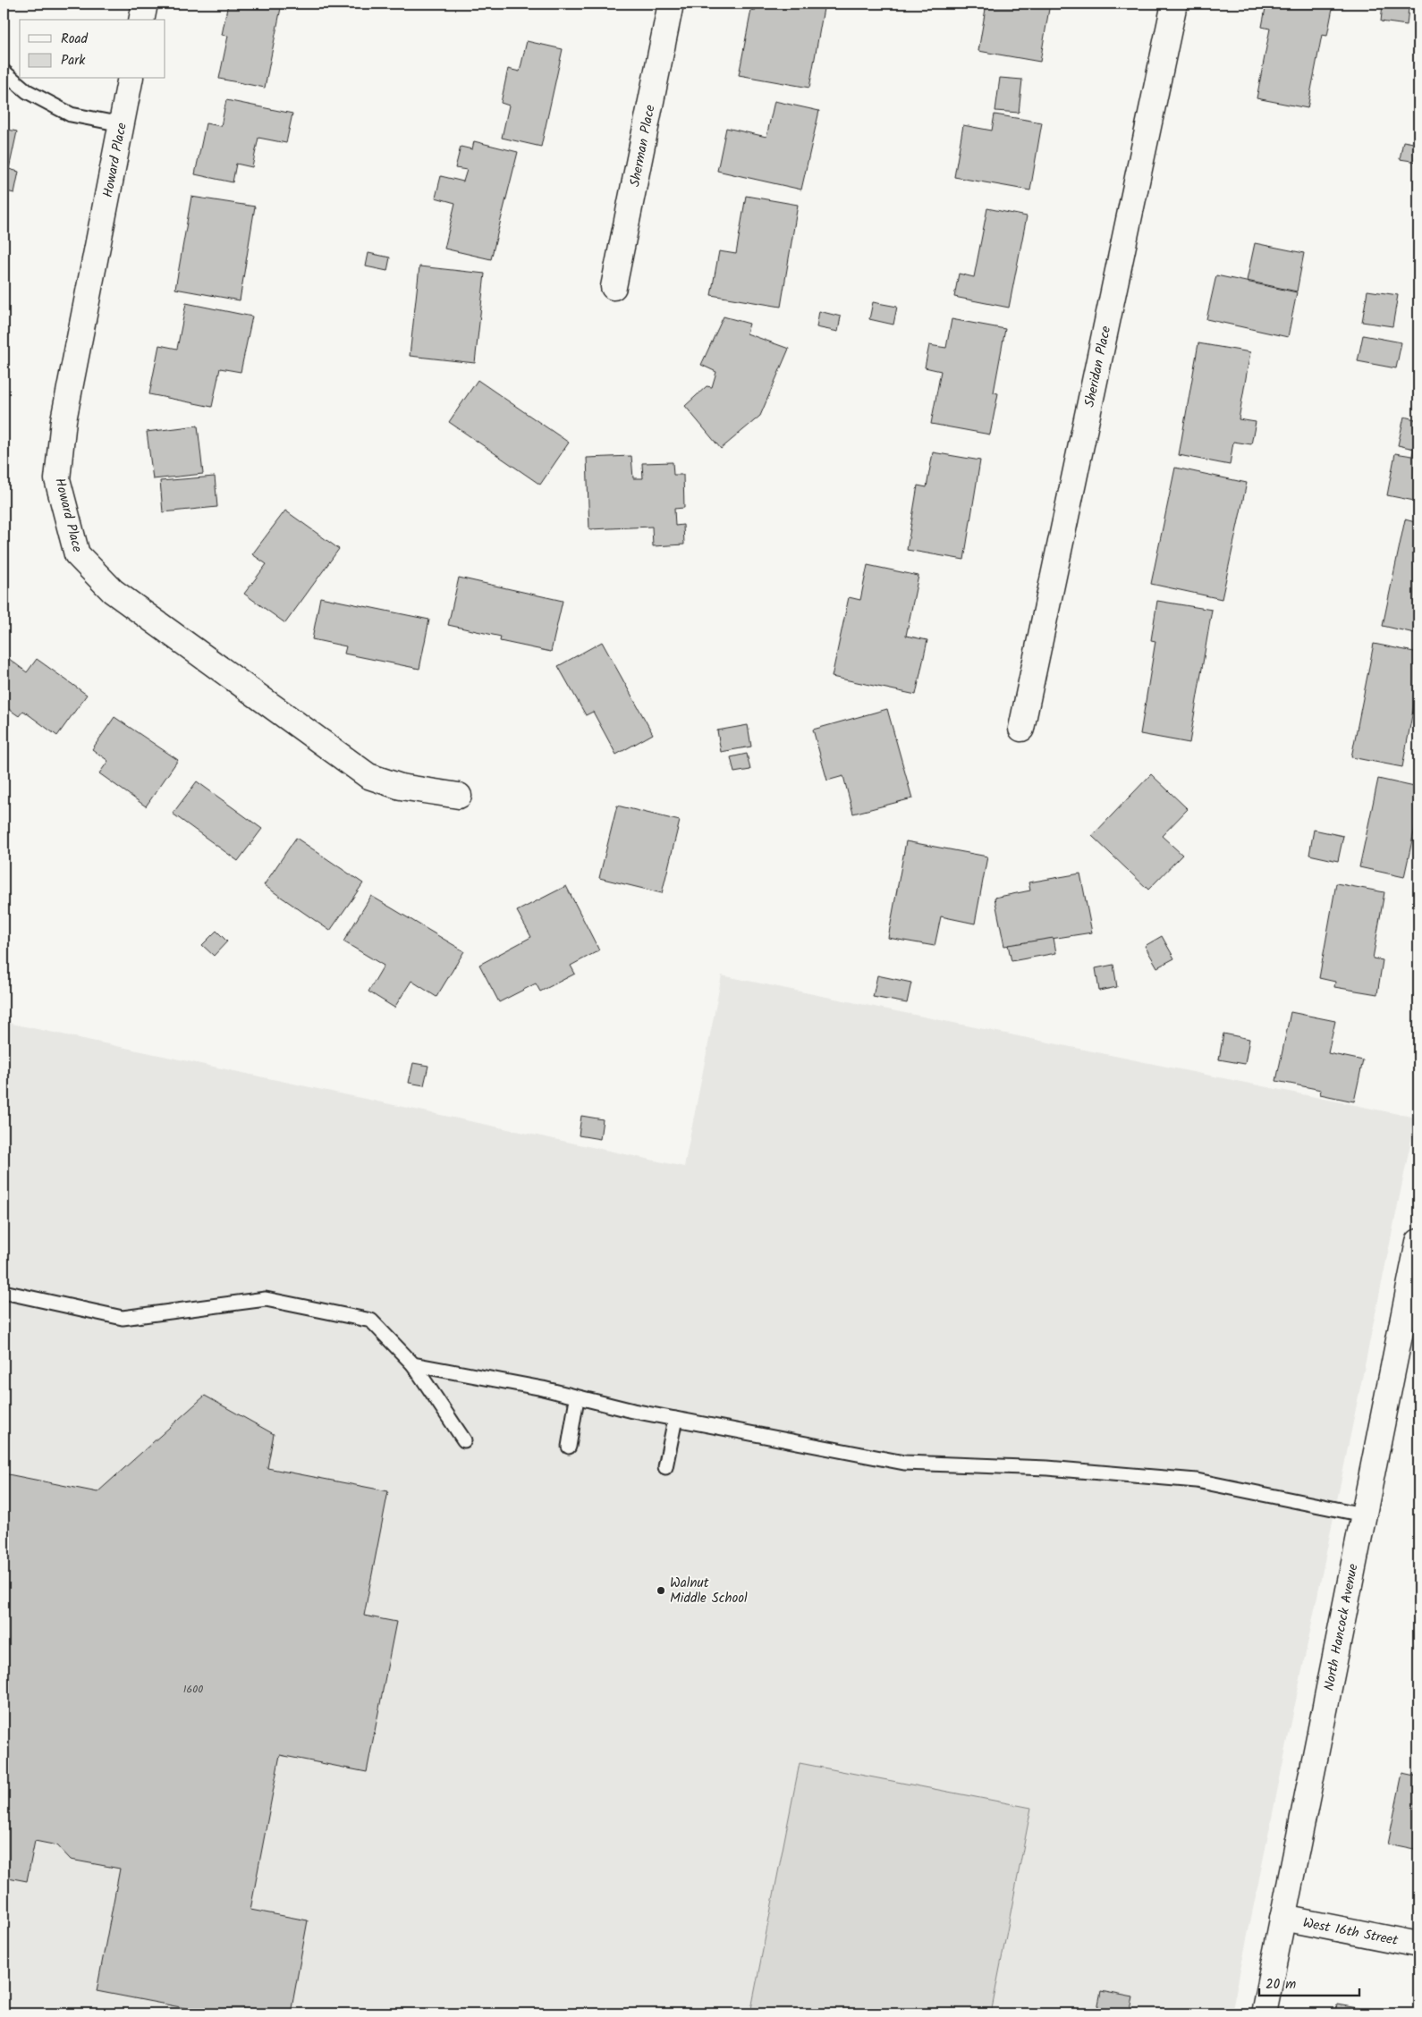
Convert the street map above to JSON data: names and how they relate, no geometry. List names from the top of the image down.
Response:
{
  "streets": {
    "street": [
      "Sherman Place",
      "Howard Place",
      "Sheridan Place",
      "North Hancock Avenue",
      "West 16th Street"
    ]
  },
  "crossings": [
    ["North Hancock Avenue", "West 16th Street"]
  ],
  "places": ["Walnut Middle School"],
  "house_numbers": ["1600"],
  "legend": ["Road", "Park"],
  "scale_bar": "20 m"
}
